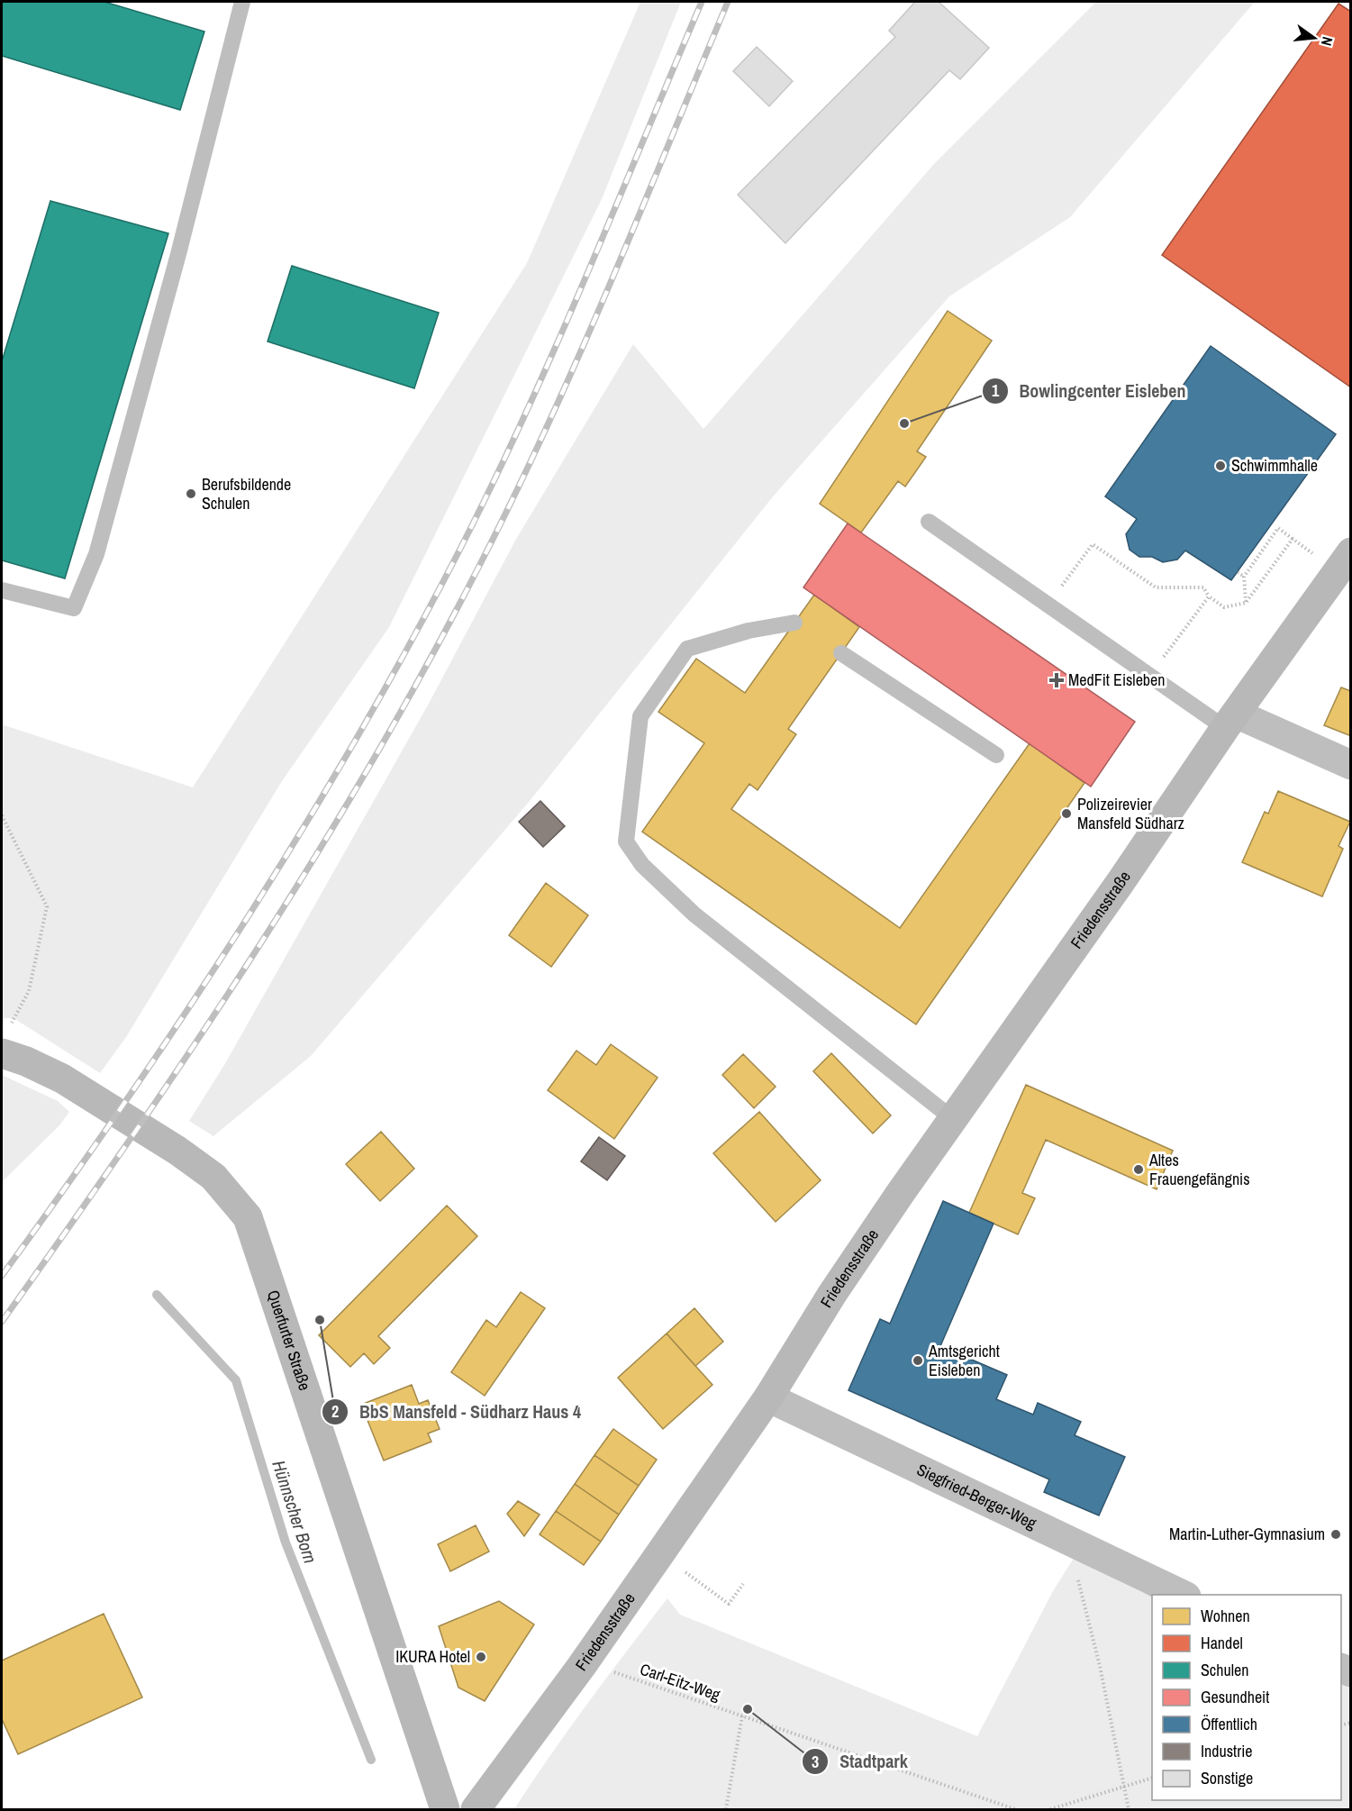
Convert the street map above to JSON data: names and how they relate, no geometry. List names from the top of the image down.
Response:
{
  "streets": {
    "main road": ["Friedensstraße", "Querfurter Straße"],
    "street": ["Siegfried-Berger-Weg"],
    "path": ["Carl-Eitz-Weg"]
  },
  "crossings": [
    ["Friedensstraße", "Siegfried-Berger-Weg"],
    ["Friedensstraße", "Carl-Eitz-Weg"]
  ],
  "water": ["Hünnscher Born"],
  "places": {
    "other": [
      "Bowlingcenter Eisleben",
      "Schwimmhalle",
      "Berufsbildende Schulen",
      "Polizeirevier Mansfeld Südharz",
      "Altes Frauengefängnis",
      "BbS Mansfeld - Südharz Haus 4",
      "Amtsgericht Eisleben",
      "Martin-Luther-Gymnasium",
      "IKURA Hotel",
      "Stadtpark"
    ],
    "health": ["MedFit Eisleben"]
  },
  "legend": [
    "Wohnen",
    "Handel",
    "Schulen",
    "Gesundheit",
    "Öffentlich",
    "Industrie",
    "Sonstige"
  ],
  "north": "right"
}
